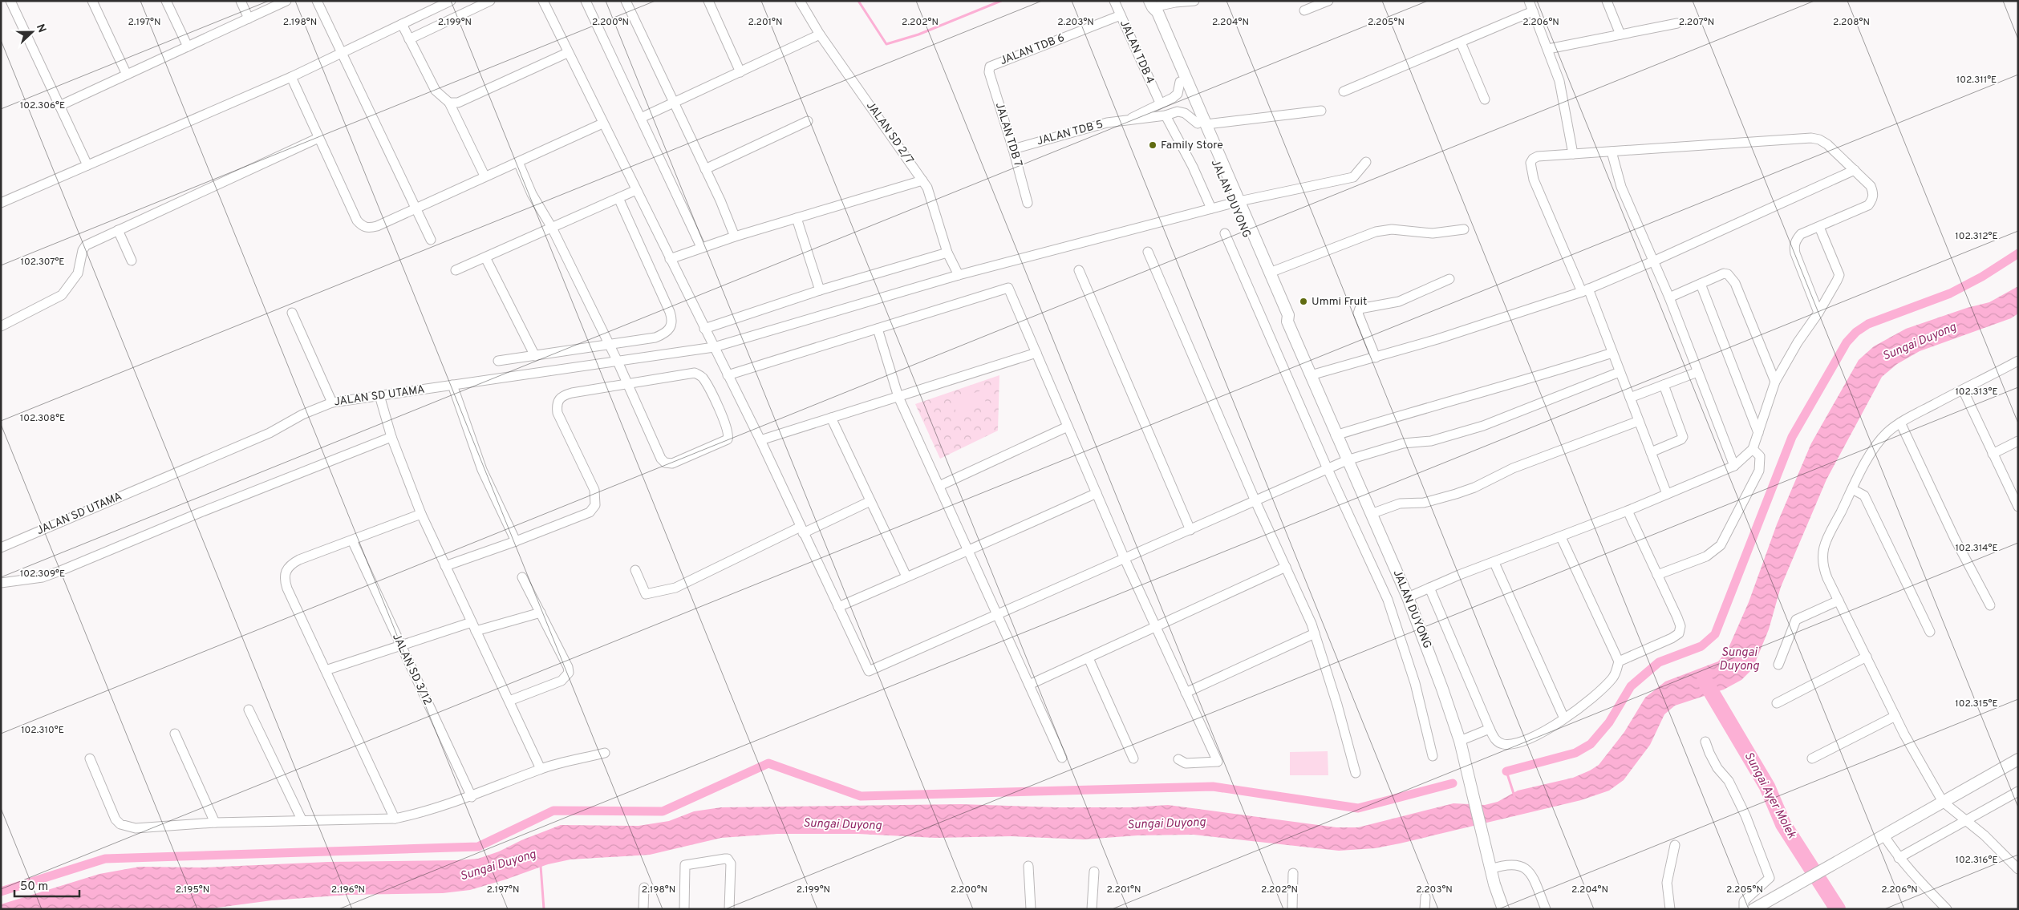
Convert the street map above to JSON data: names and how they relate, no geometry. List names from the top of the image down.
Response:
{
  "streets": {
    "main road": ["JALAN DUYONG"],
    "street": [
      "JALAN TDB 6",
      "JALAN TDB 4",
      "JALAN SD 2/7",
      "JALAN TDB 5",
      "JALAN TDB 7",
      "JALAN SD UTAMA",
      "JALAN SD 3/12"
    ]
  },
  "crossings": [
    ["JALAN TDB 6", "JALAN TDB 4"],
    ["JALAN TDB 6", "JALAN TDB 7"],
    ["JALAN SD 2/7", "JALAN SD UTAMA"],
    ["JALAN TDB 5", "JALAN TDB 7"],
    ["JALAN TDB 5", "JALAN DUYONG"],
    ["JALAN DUYONG", "JALAN SD UTAMA"]
  ],
  "water": ["Sungai Duyong", "Sungai Ayer Molek"],
  "places": ["Family Store", "Ummi Fruit"],
  "scale_bar": "50 m",
  "north": "right",
  "coordinates": [
    "2.197°N",
    "2.198°N",
    "2.199°N",
    "2.200°N",
    "2.201°N",
    "2.202°N",
    "2.203°N",
    "2.204°N",
    "2.205°N",
    "2.206°N",
    "2.207°N",
    "2.208°N",
    "102.311°E",
    "102.306°E",
    "102.312°E",
    "102.307°E",
    "102.313°E",
    "102.308°E",
    "102.314°E",
    "102.309°E",
    "102.315°E",
    "102.310°E",
    "102.316°E",
    "2.195°N",
    "2.196°N"
  ]
}
